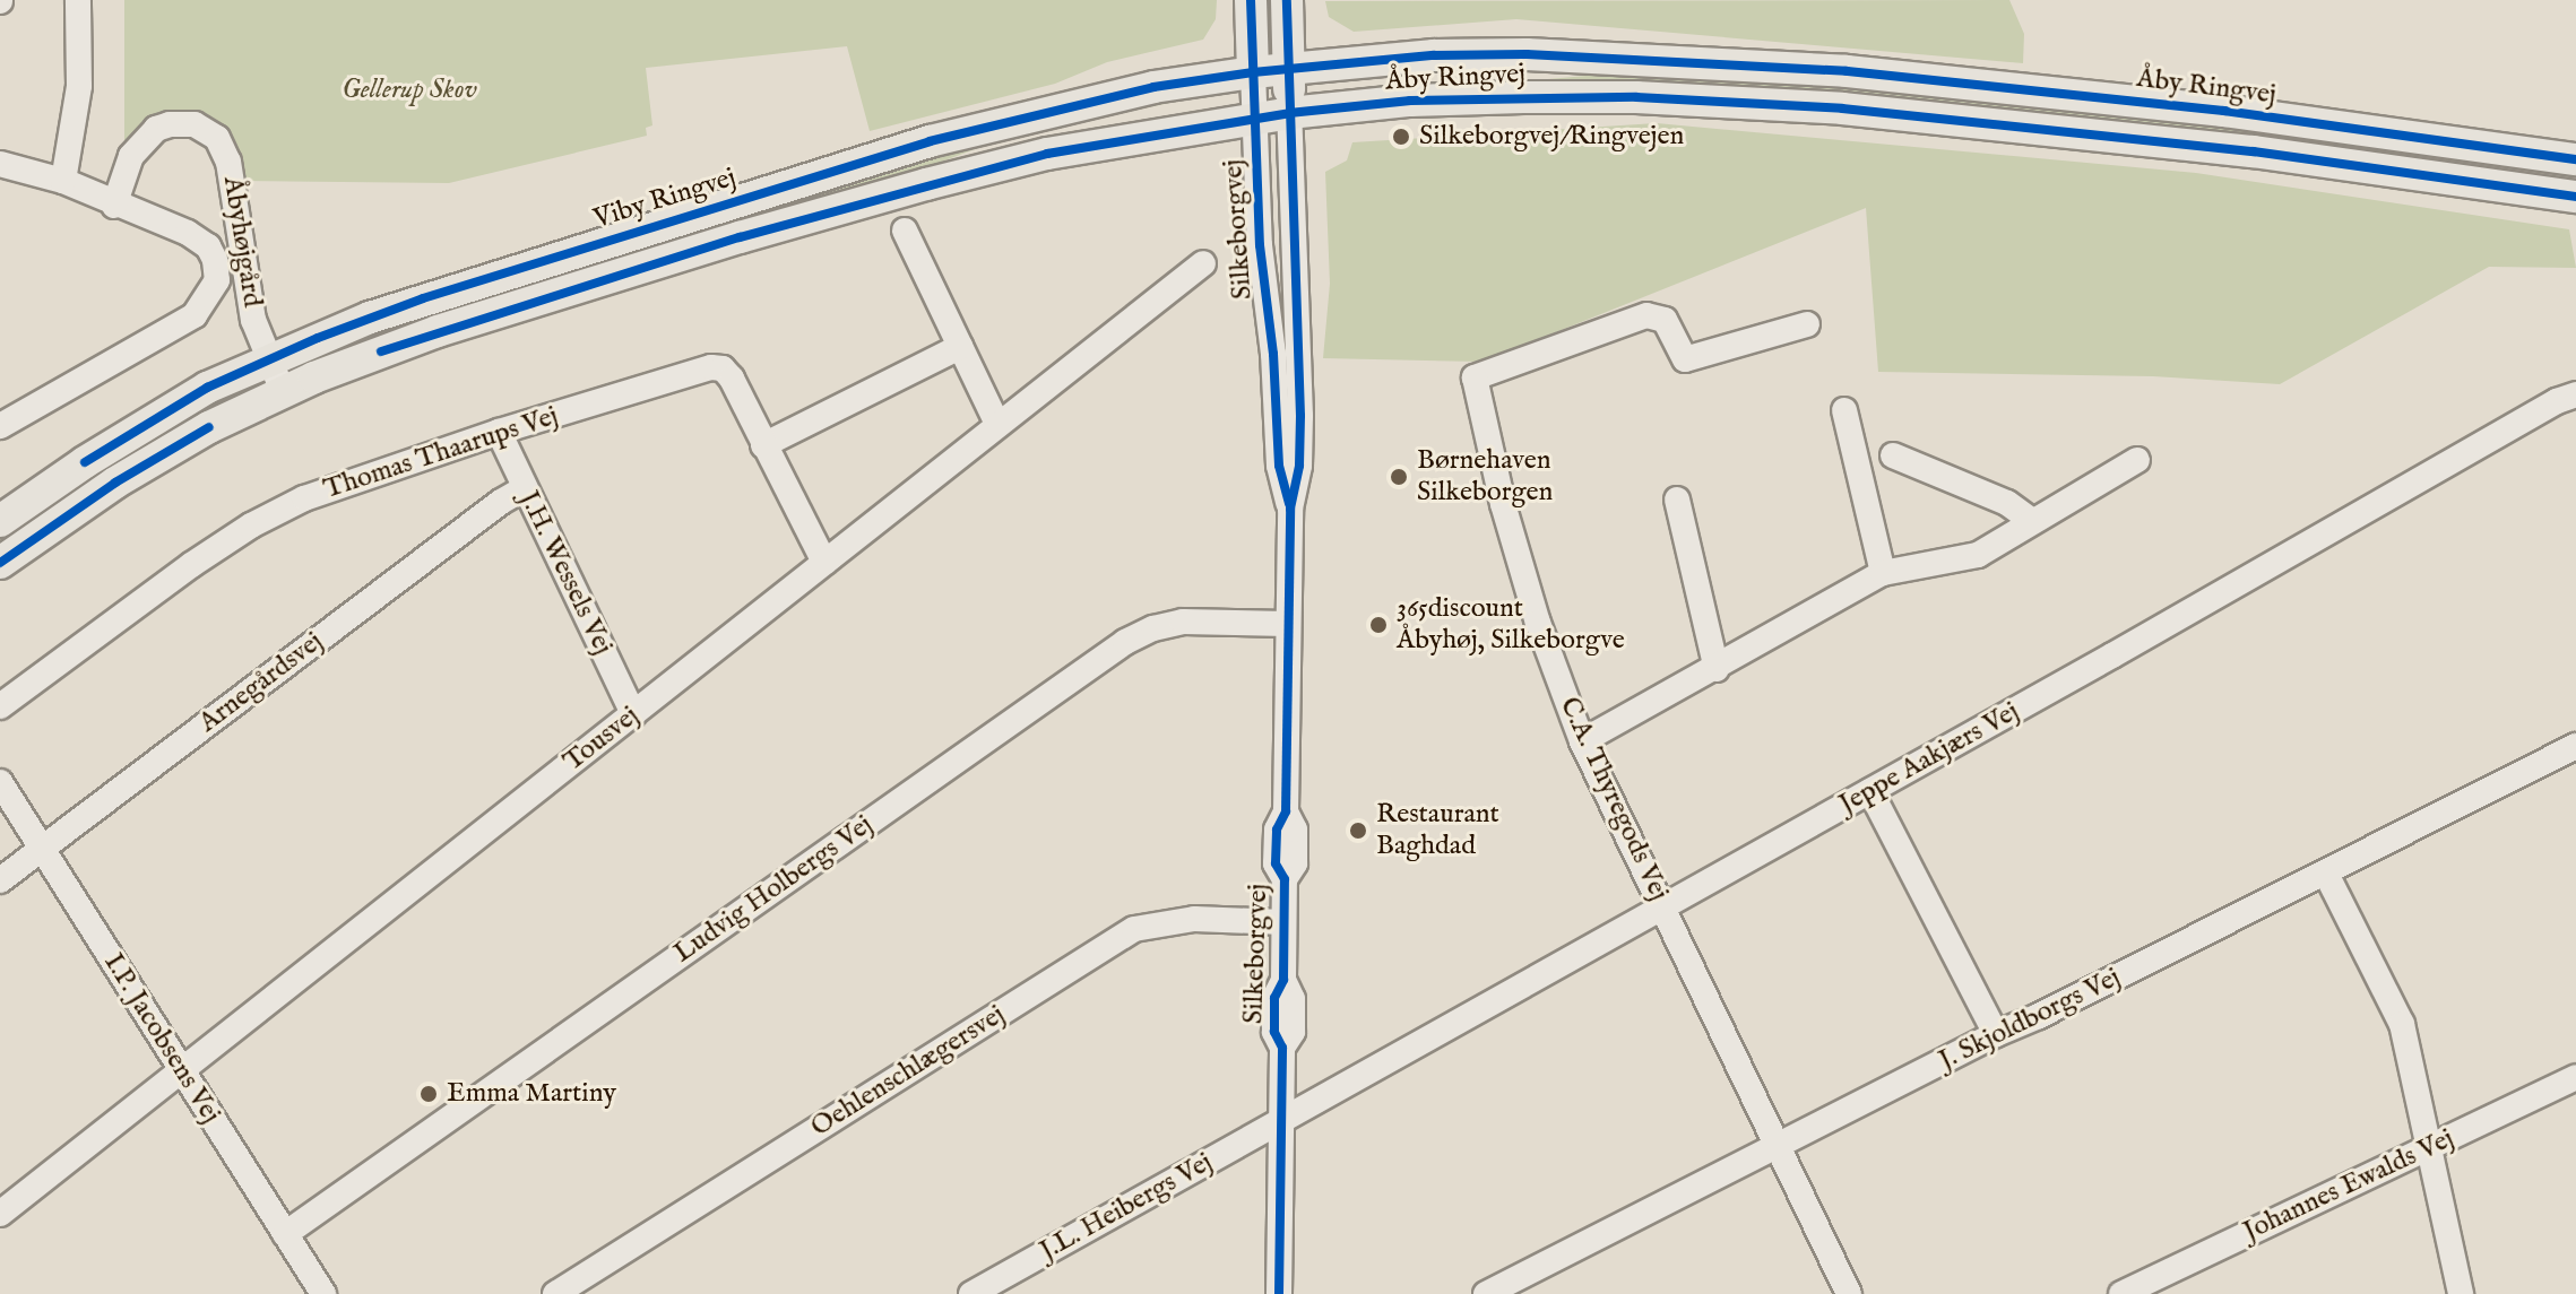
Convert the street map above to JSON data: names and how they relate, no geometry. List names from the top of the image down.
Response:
{
  "streets": {
    "main road": ["Åby Ringvej", "Viby Ringvej", "Silkeborgvej"],
    "street": [
      "Åbyhøjgård",
      "Thomas Thaarups Vej",
      "J.H. Wessels Vej",
      "Arnegårdsvej",
      "Tousvej",
      "Jeppe Aakjærs Vej",
      "C.A. Thyregods Vej",
      "Ludvig Holbergs Vej",
      "J. Skjoldborgs Vej",
      "I.P. Jacobsens Vej",
      "Oehlenschlægersvej",
      "Johannes Ewalds Vej",
      "J.L. Heibergs Vej"
    ]
  },
  "crossings": [
    ["Åby Ringvej", "Viby Ringvej"],
    ["Åby Ringvej", "Silkeborgvej"],
    ["Viby Ringvej", "Silkeborgvej"],
    ["Viby Ringvej", "Åbyhøjgård"],
    ["Silkeborgvej", "Jeppe Aakjærs Vej"],
    ["Silkeborgvej", "Ludvig Holbergs Vej"],
    ["Silkeborgvej", "Oehlenschlægersvej"],
    ["Silkeborgvej", "J.L. Heibergs Vej"],
    ["Thomas Thaarups Vej", "J.H. Wessels Vej"],
    ["Thomas Thaarups Vej", "Tousvej"],
    ["J.H. Wessels Vej", "Arnegårdsvej"],
    ["J.H. Wessels Vej", "Tousvej"],
    ["Arnegårdsvej", "I.P. Jacobsens Vej"],
    ["Tousvej", "I.P. Jacobsens Vej"],
    ["Jeppe Aakjærs Vej", "C.A. Thyregods Vej"],
    ["Jeppe Aakjærs Vej", "J.L. Heibergs Vej"],
    ["C.A. Thyregods Vej", "J. Skjoldborgs Vej"],
    ["Ludvig Holbergs Vej", "I.P. Jacobsens Vej"]
  ],
  "parks": ["Gellerup Skov"],
  "places": [
    "Silkeborgvej/Ringvejen",
    "Børnehaven Silkeborgen",
    "365discount Åbyhøj, Silkeborgve",
    "Restaurant Baghdad",
    "Emma Martiny"
  ]
}
